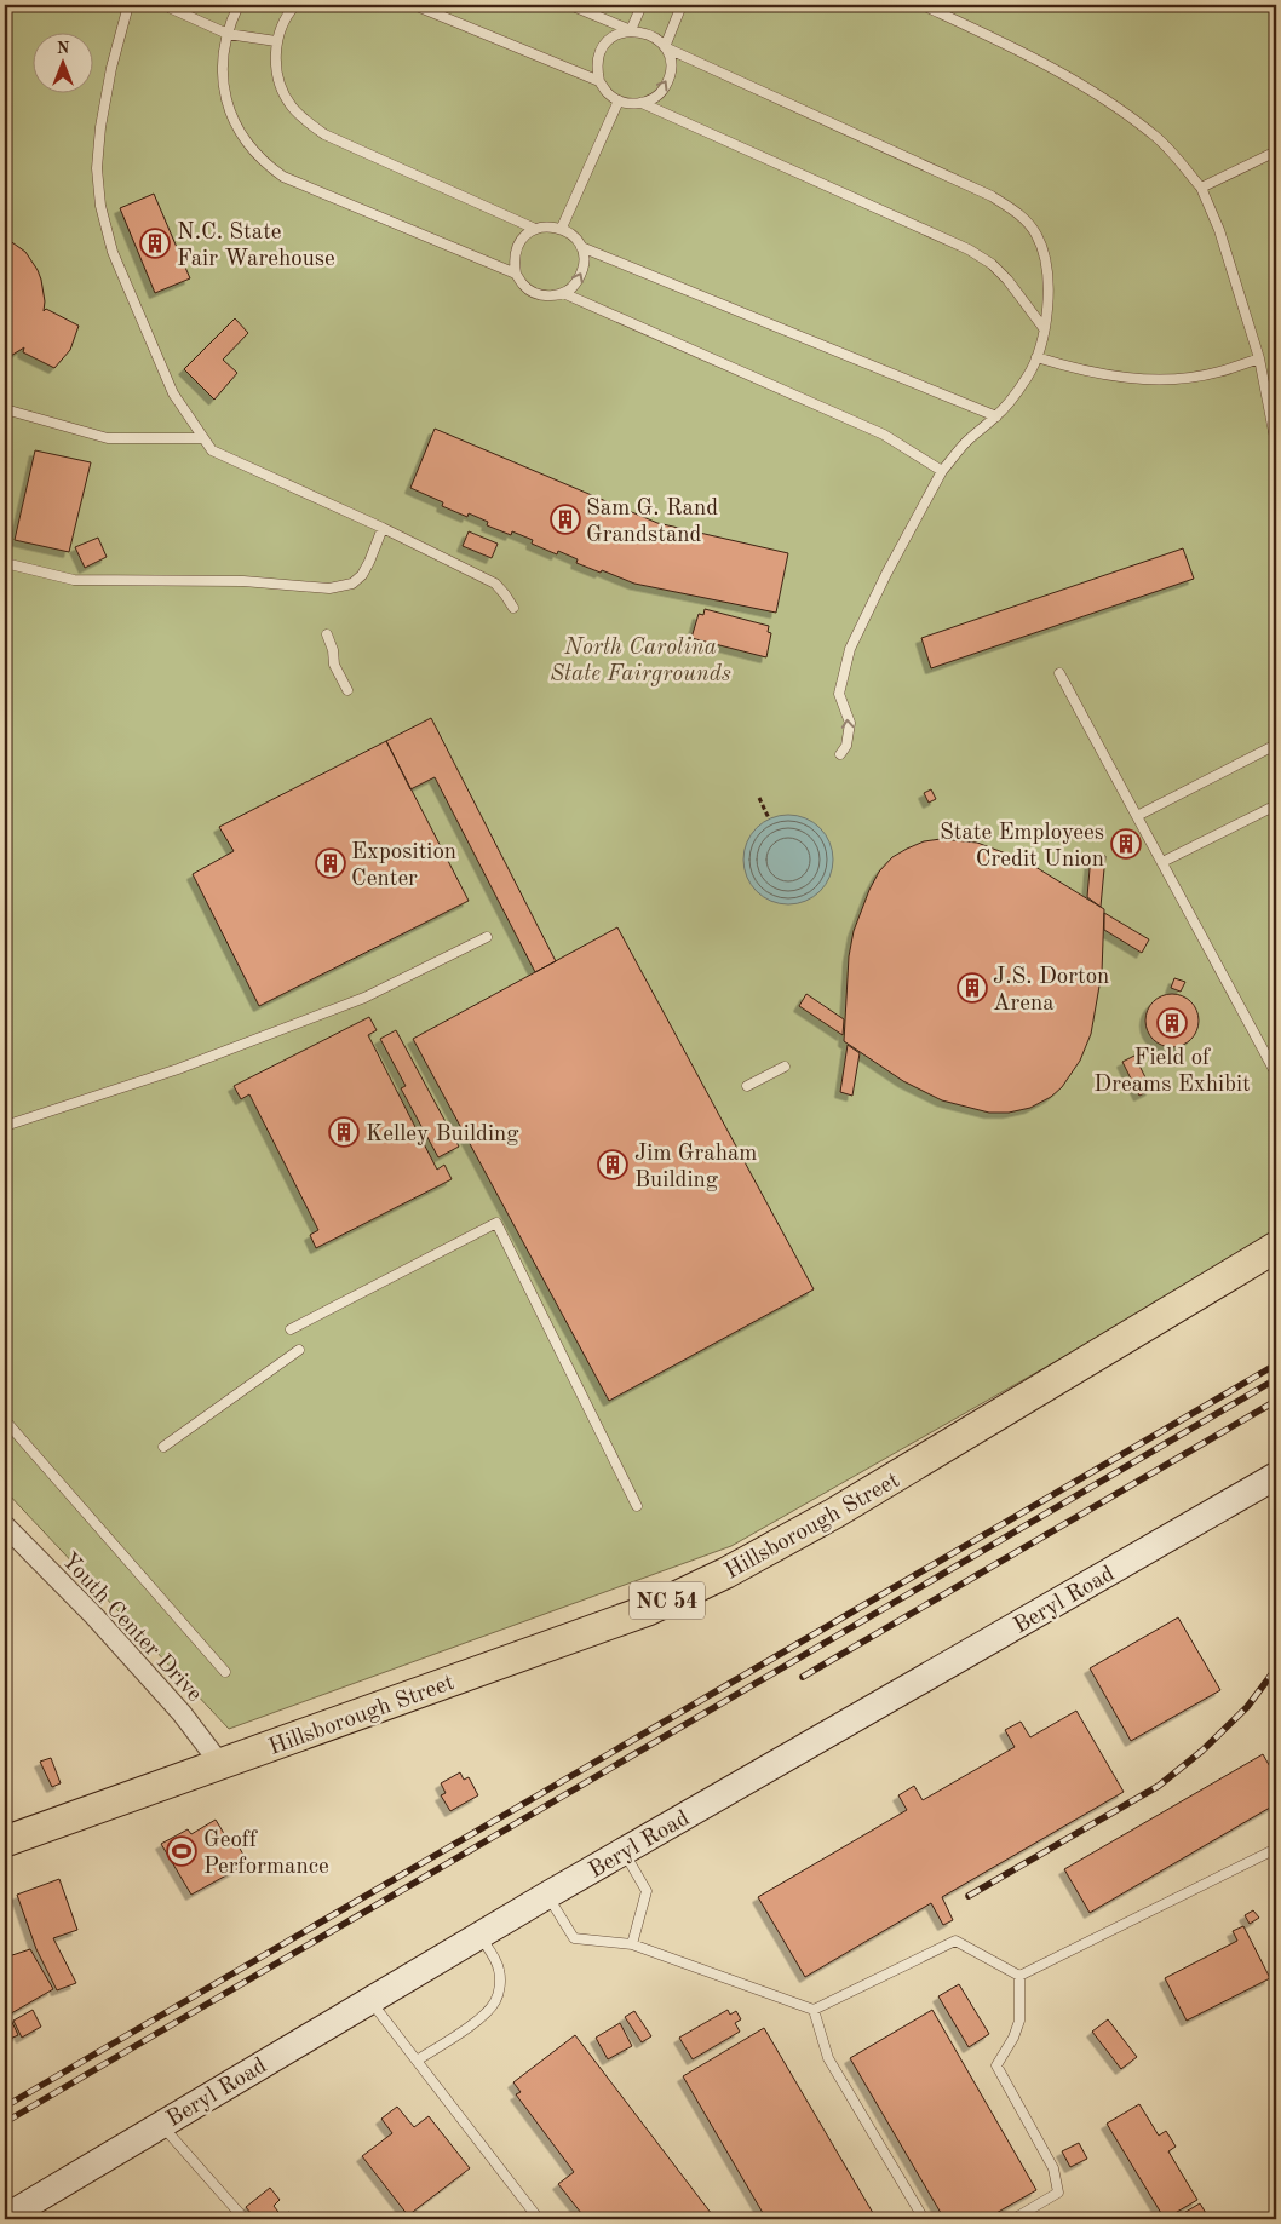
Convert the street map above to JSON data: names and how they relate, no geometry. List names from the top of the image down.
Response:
{
  "streets": {
    "main road": ["Hillsborough Street", "NC 54"],
    "street": ["Beryl Road", "Youth Center Drive"]
  },
  "crossings": [
    ["Hillsborough Street", "Youth Center Drive"]
  ],
  "parks": ["North Carolina State Fairgrounds"],
  "places": {
    "building": [
      "N.C. State Fair Warehouse",
      "Sam G. Rand Grandstand",
      "State Employees Credit Union",
      "Exposition Center",
      "J.S. Dorton Arena",
      "Field of Dreams Exhibit",
      "Kelley Building",
      "Jim Graham Building"
    ],
    "sports": ["Geoff Performance"]
  },
  "north": "top"
}
